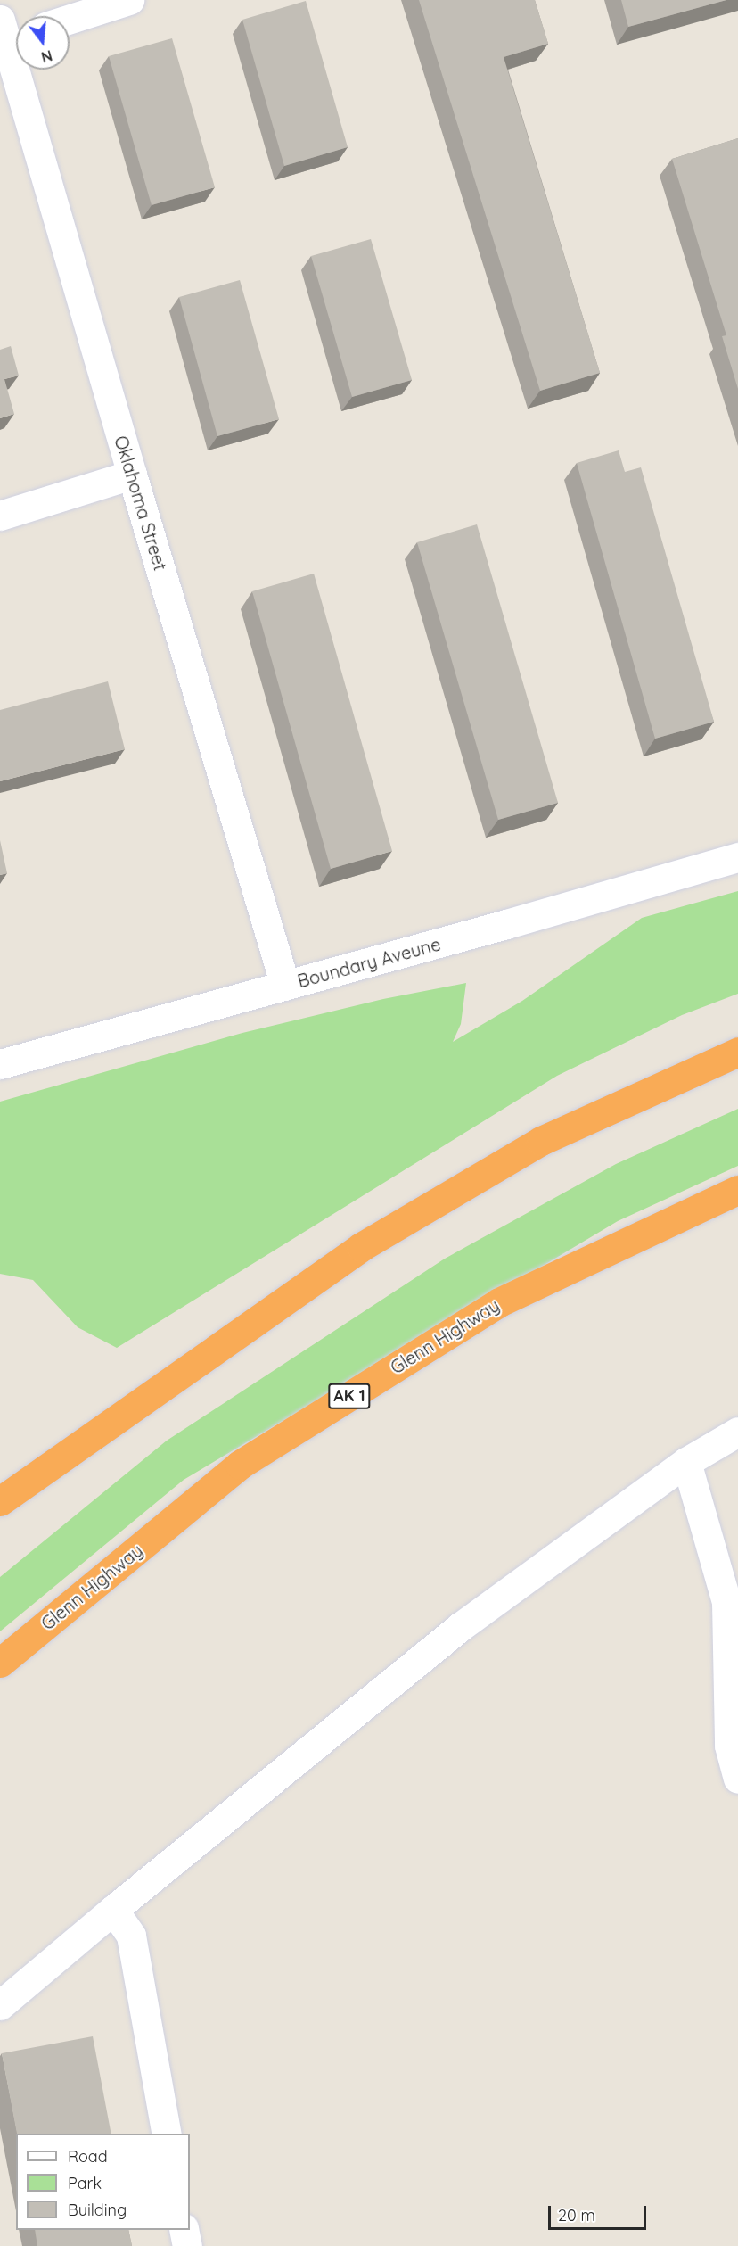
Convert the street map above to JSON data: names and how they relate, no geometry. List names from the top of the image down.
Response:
{
  "streets": {
    "highway": ["Glenn Highway", "AK 1"],
    "street": ["Oklahoma Street", "Boundary Aveune"]
  },
  "crossings": [
    ["Oklahoma Street", "Boundary Aveune"]
  ],
  "legend": ["Road", "Park", "Building"],
  "scale_bar": "20 m",
  "north": "bottom"
}
